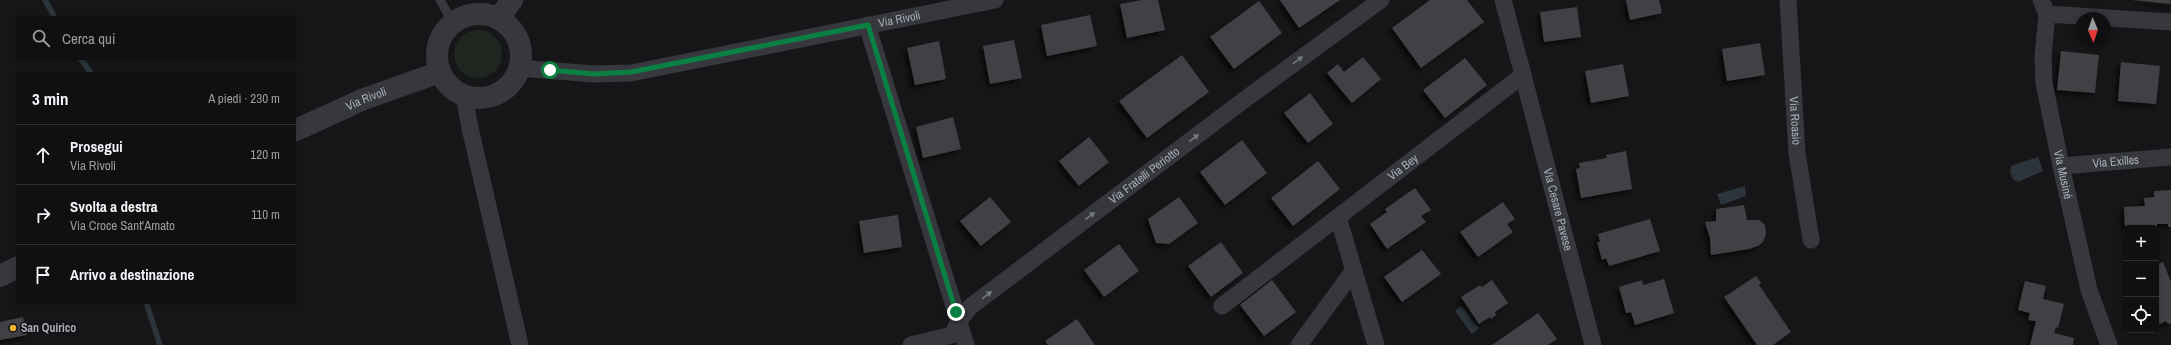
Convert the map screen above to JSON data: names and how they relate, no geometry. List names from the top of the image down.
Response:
{
  "streets": {
    "street": [
      "Via Rivoli",
      "Via Roasio",
      "Via Exilles",
      "Via Bey",
      "Via Musiné",
      "Via Fratelli Periotto",
      "Via Cesare Pavese"
    ]
  },
  "crossings": [
    ["Via Exilles", "Via Musiné"],
    ["Via Bey", "Via Cesare Pavese"]
  ],
  "one_way": ["Via Fratelli Periotto"],
  "places": ["San Quirico"],
  "north": "bottom",
  "page": {
    "search": "Cerca qui",
    "heading": ["3 min", "A piedi · 230 m"],
    "list": [
      ["Prosegui", "Via Rivoli", "120 m"],
      ["Svolta a destra", "Via Croce Sant'Amato", "110 m"],
      "Arrivo a destinazione"
    ],
    "map_buttons": ["+", "−"]
  }
}
